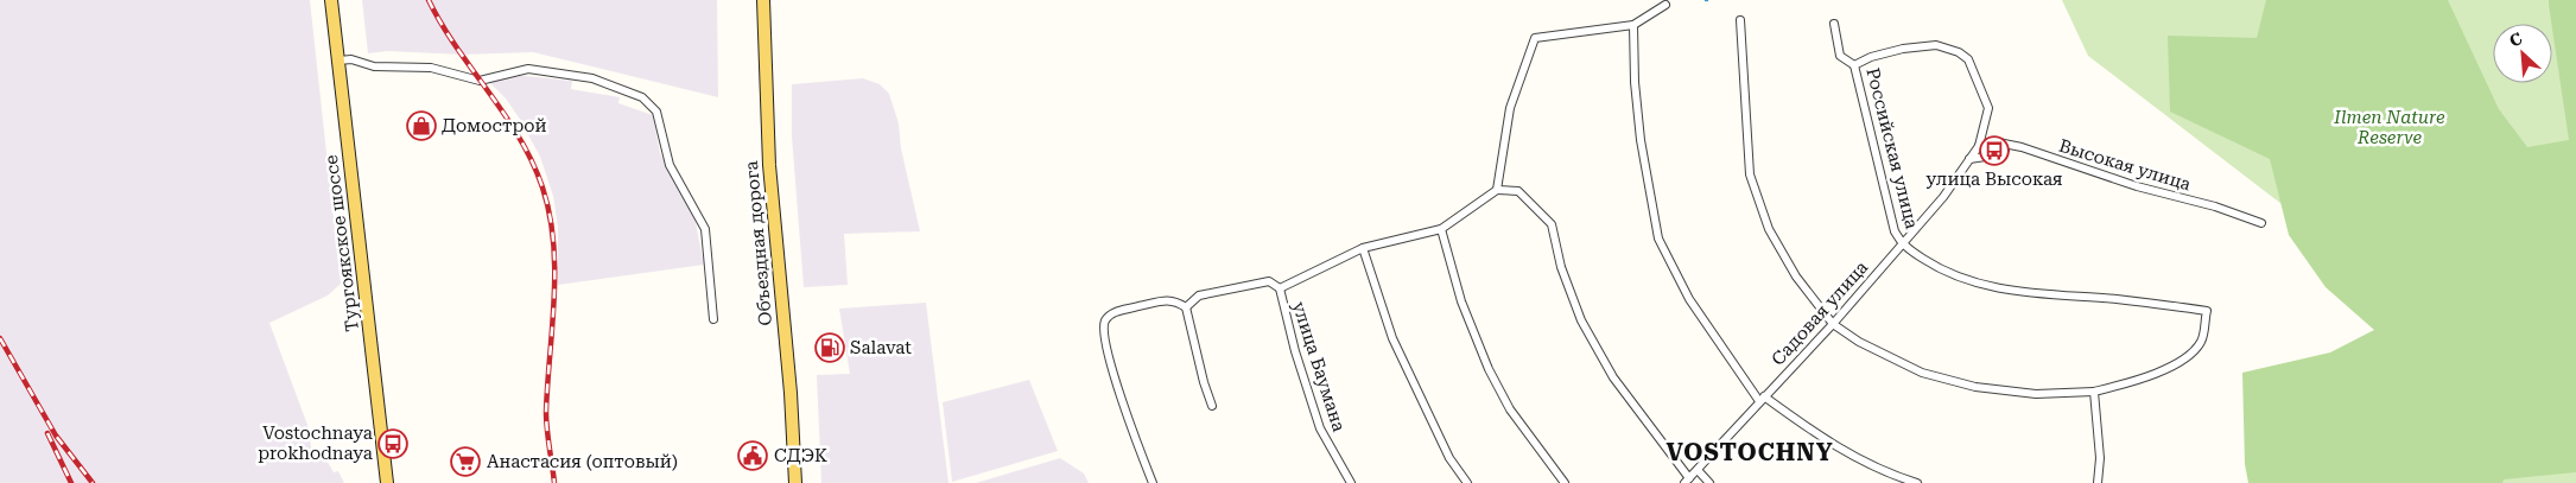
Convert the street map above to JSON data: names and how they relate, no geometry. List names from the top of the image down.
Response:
{
  "streets": {
    "main road": ["Тургоякское шоссе", "Объездная дорога"],
    "street": [
      "Российская улица",
      "Высокая улица",
      "Садовая улица",
      "улица Баумана"
    ]
  },
  "crossings": [
    ["Российская улица", "Высокая улица"],
    ["Российская улица", "Садовая улица"],
    ["Высокая улица", "Садовая улица"]
  ],
  "districts": ["VOSTOCHNY"],
  "parks": ["Ilmen Nature Reserve"],
  "places": {
    "shop": ["Домострой"],
    "bus stop": ["улица Высокая", "Vostochnaya prokhodnaya"],
    "fuel station": ["Salavat"],
    "public building": ["СДЭК"],
    "supermarket": ["Анастасия (оптовый)"]
  },
  "north": "top left"
}
